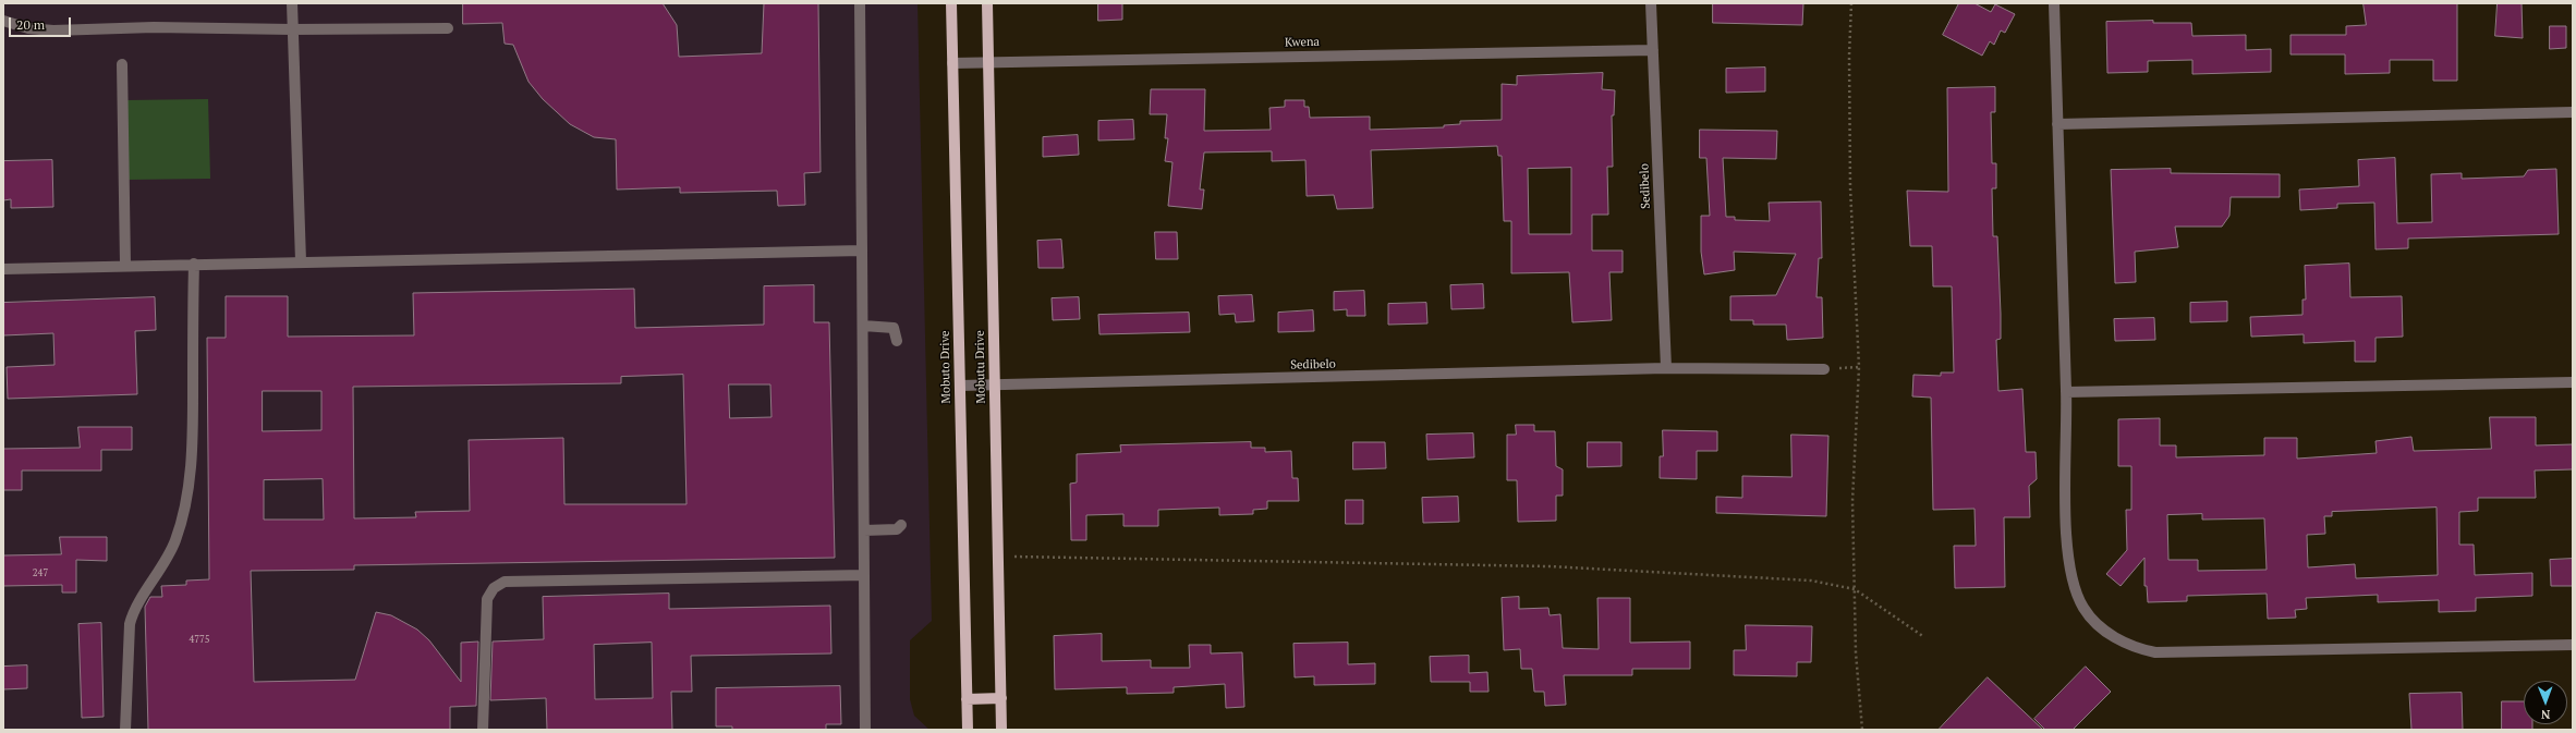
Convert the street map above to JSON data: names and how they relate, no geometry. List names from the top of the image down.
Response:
{
  "streets": {
    "main road": ["Mobuto Drive", "Mobutu Drive"],
    "street": ["Kwena", "Sedibelo"]
  },
  "crossings": [
    ["Kwena", "Sedibelo"],
    ["Kwena", "Mobuto Drive"],
    ["Kwena", "Mobutu Drive"],
    ["Sedibelo", "Mobuto Drive"],
    ["Sedibelo", "Mobutu Drive"]
  ],
  "house_numbers": ["247", "4775"],
  "scale_bar": "20 m",
  "north": "bottom"
}
